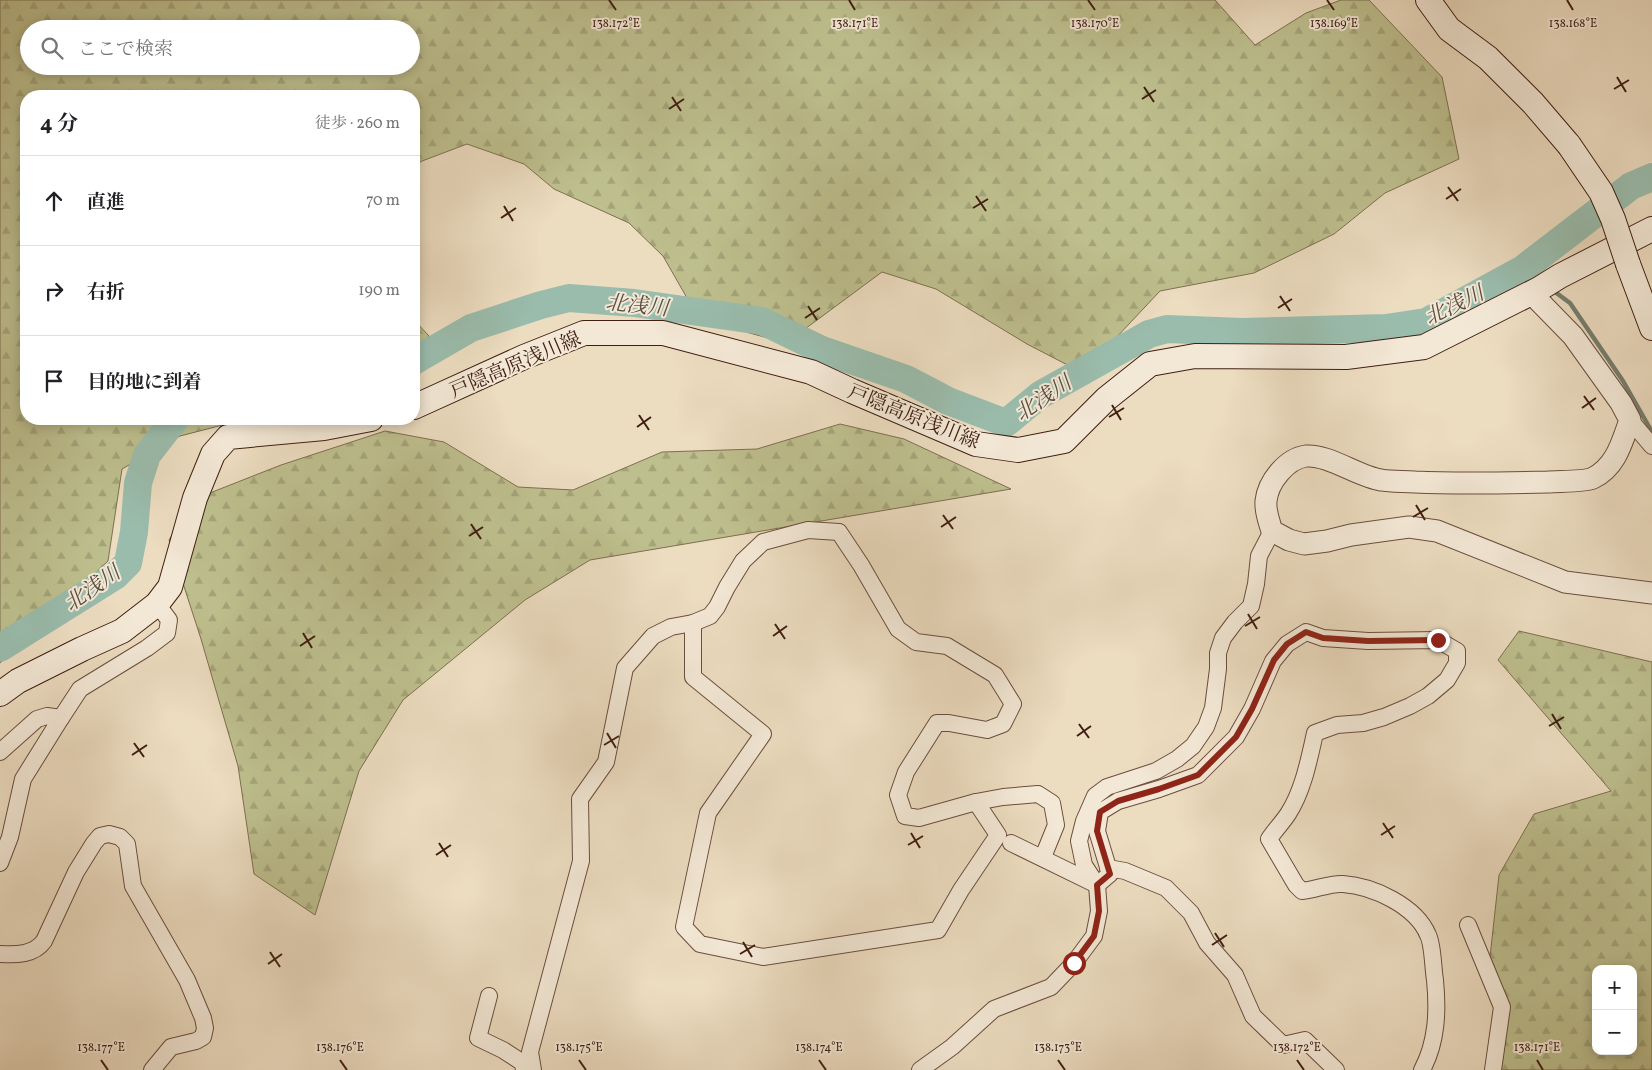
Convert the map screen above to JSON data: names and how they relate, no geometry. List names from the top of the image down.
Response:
{
  "streets": {
    "main road": ["戸隠高原浅川線"]
  },
  "water": ["北浅川"],
  "page": {
    "search": "ここで検索",
    "heading": ["4 分", "徒歩 · 260 m"],
    "list": [
      ["直進", "70 m"],
      ["右折", "190 m"],
      "目的地に到着"
    ],
    "map_buttons": ["+", "−"]
  },
  "coordinates": [
    "138.172°E",
    "138.171°E",
    "138.170°E",
    "138.169°E",
    "138.168°E",
    "138.177°E",
    "138.176°E",
    "138.175°E",
    "138.174°E",
    "138.173°E"
  ]
}
